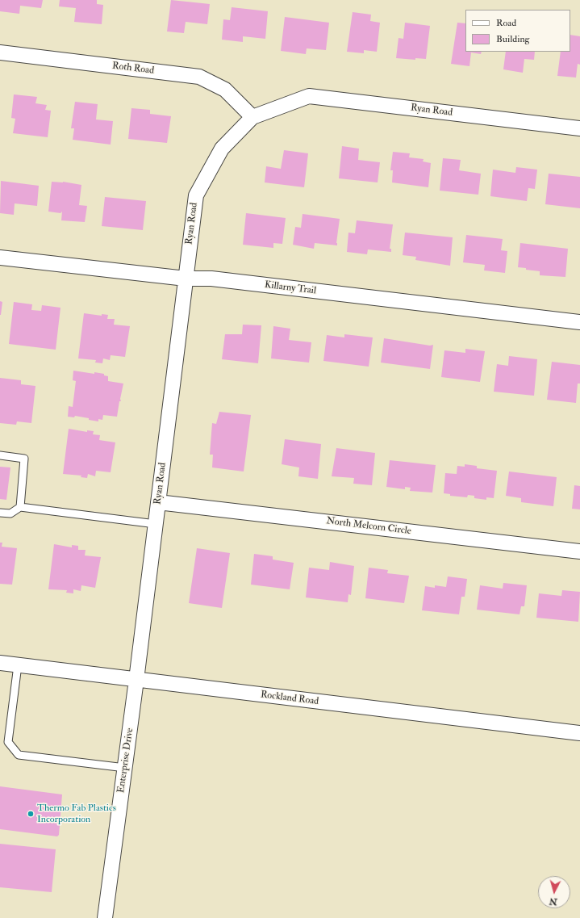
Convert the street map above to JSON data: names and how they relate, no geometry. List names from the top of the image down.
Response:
{
  "streets": {
    "street": [
      "Roth Road",
      "Ryan Road",
      "Killarny Trail",
      "North Melcorn Circle",
      "Rockland Road",
      "Enterprise Drive"
    ]
  },
  "crossings": [
    ["Roth Road", "Ryan Road"],
    ["Ryan Road", "Killarny Trail"],
    ["Ryan Road", "North Melcorn Circle"],
    ["Ryan Road", "Rockland Road"],
    ["Ryan Road", "Enterprise Drive"],
    ["Rockland Road", "Enterprise Drive"]
  ],
  "places": ["Thermo Fab Plastics Incorporation"],
  "legend": ["Road", "Building"],
  "north": "bottom"
}
